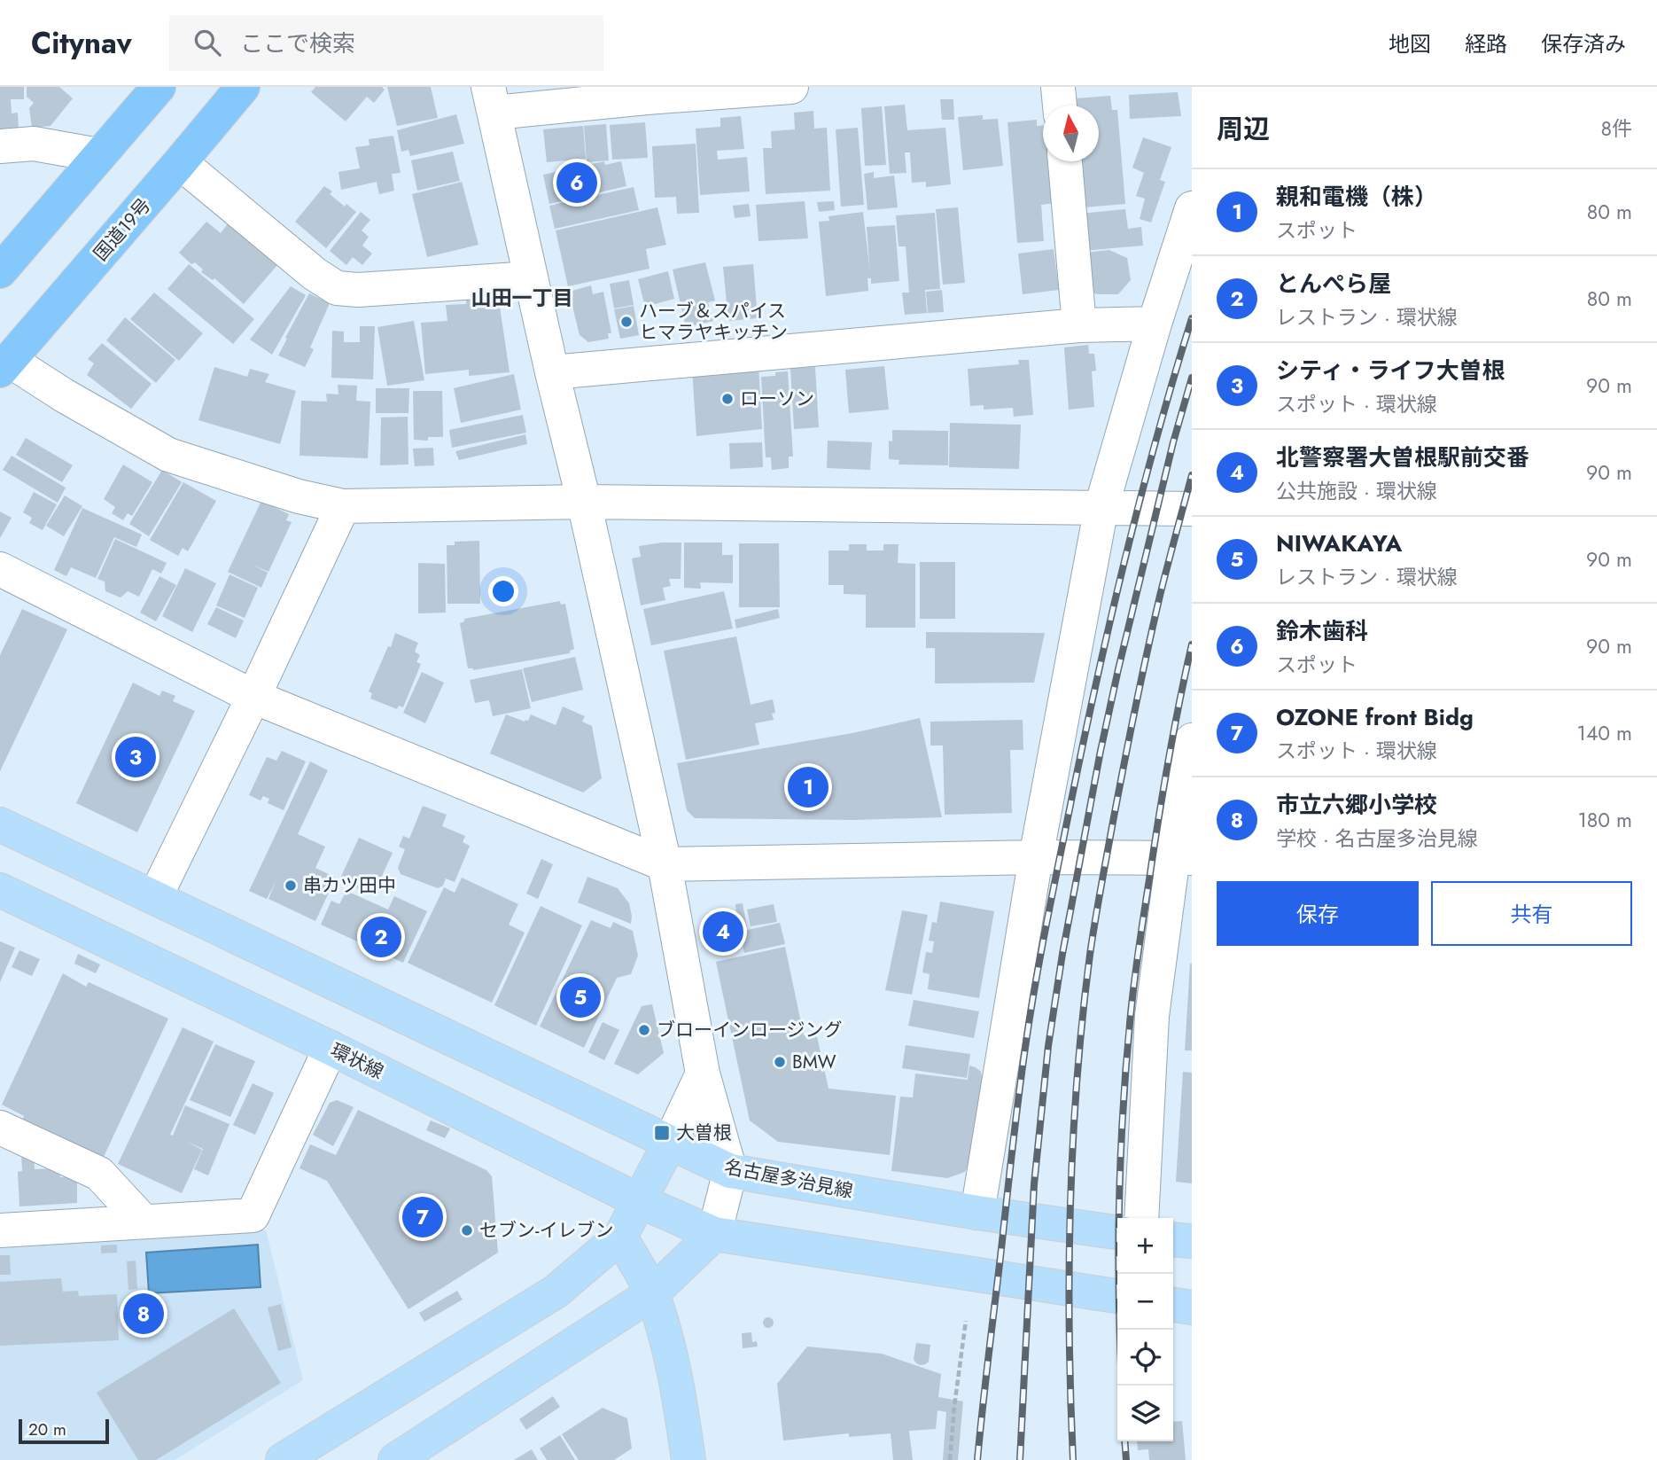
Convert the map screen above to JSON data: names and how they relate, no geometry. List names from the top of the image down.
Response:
{
  "streets": {
    "highway": ["国道19号"],
    "main road": ["環状線", "名古屋多治見線"]
  },
  "districts": ["山田一丁目"],
  "places": {
    "other": [
      "ハーブ＆スパイス ヒマラヤキッチン",
      "ローソン",
      "串カツ田中",
      "ブローインロージング",
      "BMW",
      "セブン-イレブン"
    ],
    "transit": ["大曽根"]
  },
  "scale_bar": "20 m",
  "north": "top",
  "page": {
    "header": "Citynav",
    "search": "ここで検索",
    "nav": ["地図", "経路", "保存済み"],
    "heading": ["周辺", "8件"],
    "pins": [
      "6",
      "3",
      "1",
      "4",
      "2",
      "5",
      "7",
      "8"
    ],
    "list": [
      {
        "mark": "1",
        "name": "親和電機（株）",
        "note": "スポット",
        "value": "80 m"
      },
      {
        "mark": "2",
        "name": "とんぺら屋",
        "note": "レストラン · 環状線",
        "value": "80 m"
      },
      {
        "mark": "3",
        "name": "シティ・ライフ大曽根",
        "note": "スポット · 環状線",
        "value": "90 m"
      },
      {
        "mark": "4",
        "name": "北警察署大曽根駅前交番",
        "note": "公共施設 · 環状線",
        "value": "90 m"
      },
      {
        "mark": "5",
        "name": "NIWAKAYA",
        "note": "レストラン · 環状線",
        "value": "90 m"
      },
      {
        "mark": "6",
        "name": "鈴木歯科",
        "note": "スポット",
        "value": "90 m"
      },
      {
        "mark": "7",
        "name": "OZONE front Bidg",
        "note": "スポット · 環状線",
        "value": "140 m"
      },
      {
        "mark": "8",
        "name": "市立六郷小学校",
        "note": "学校 · 名古屋多治見線",
        "value": "180 m"
      }
    ],
    "buttons": ["保存", "共有"],
    "map_buttons": ["+", "−"],
    "scale": "20 m"
  }
}
